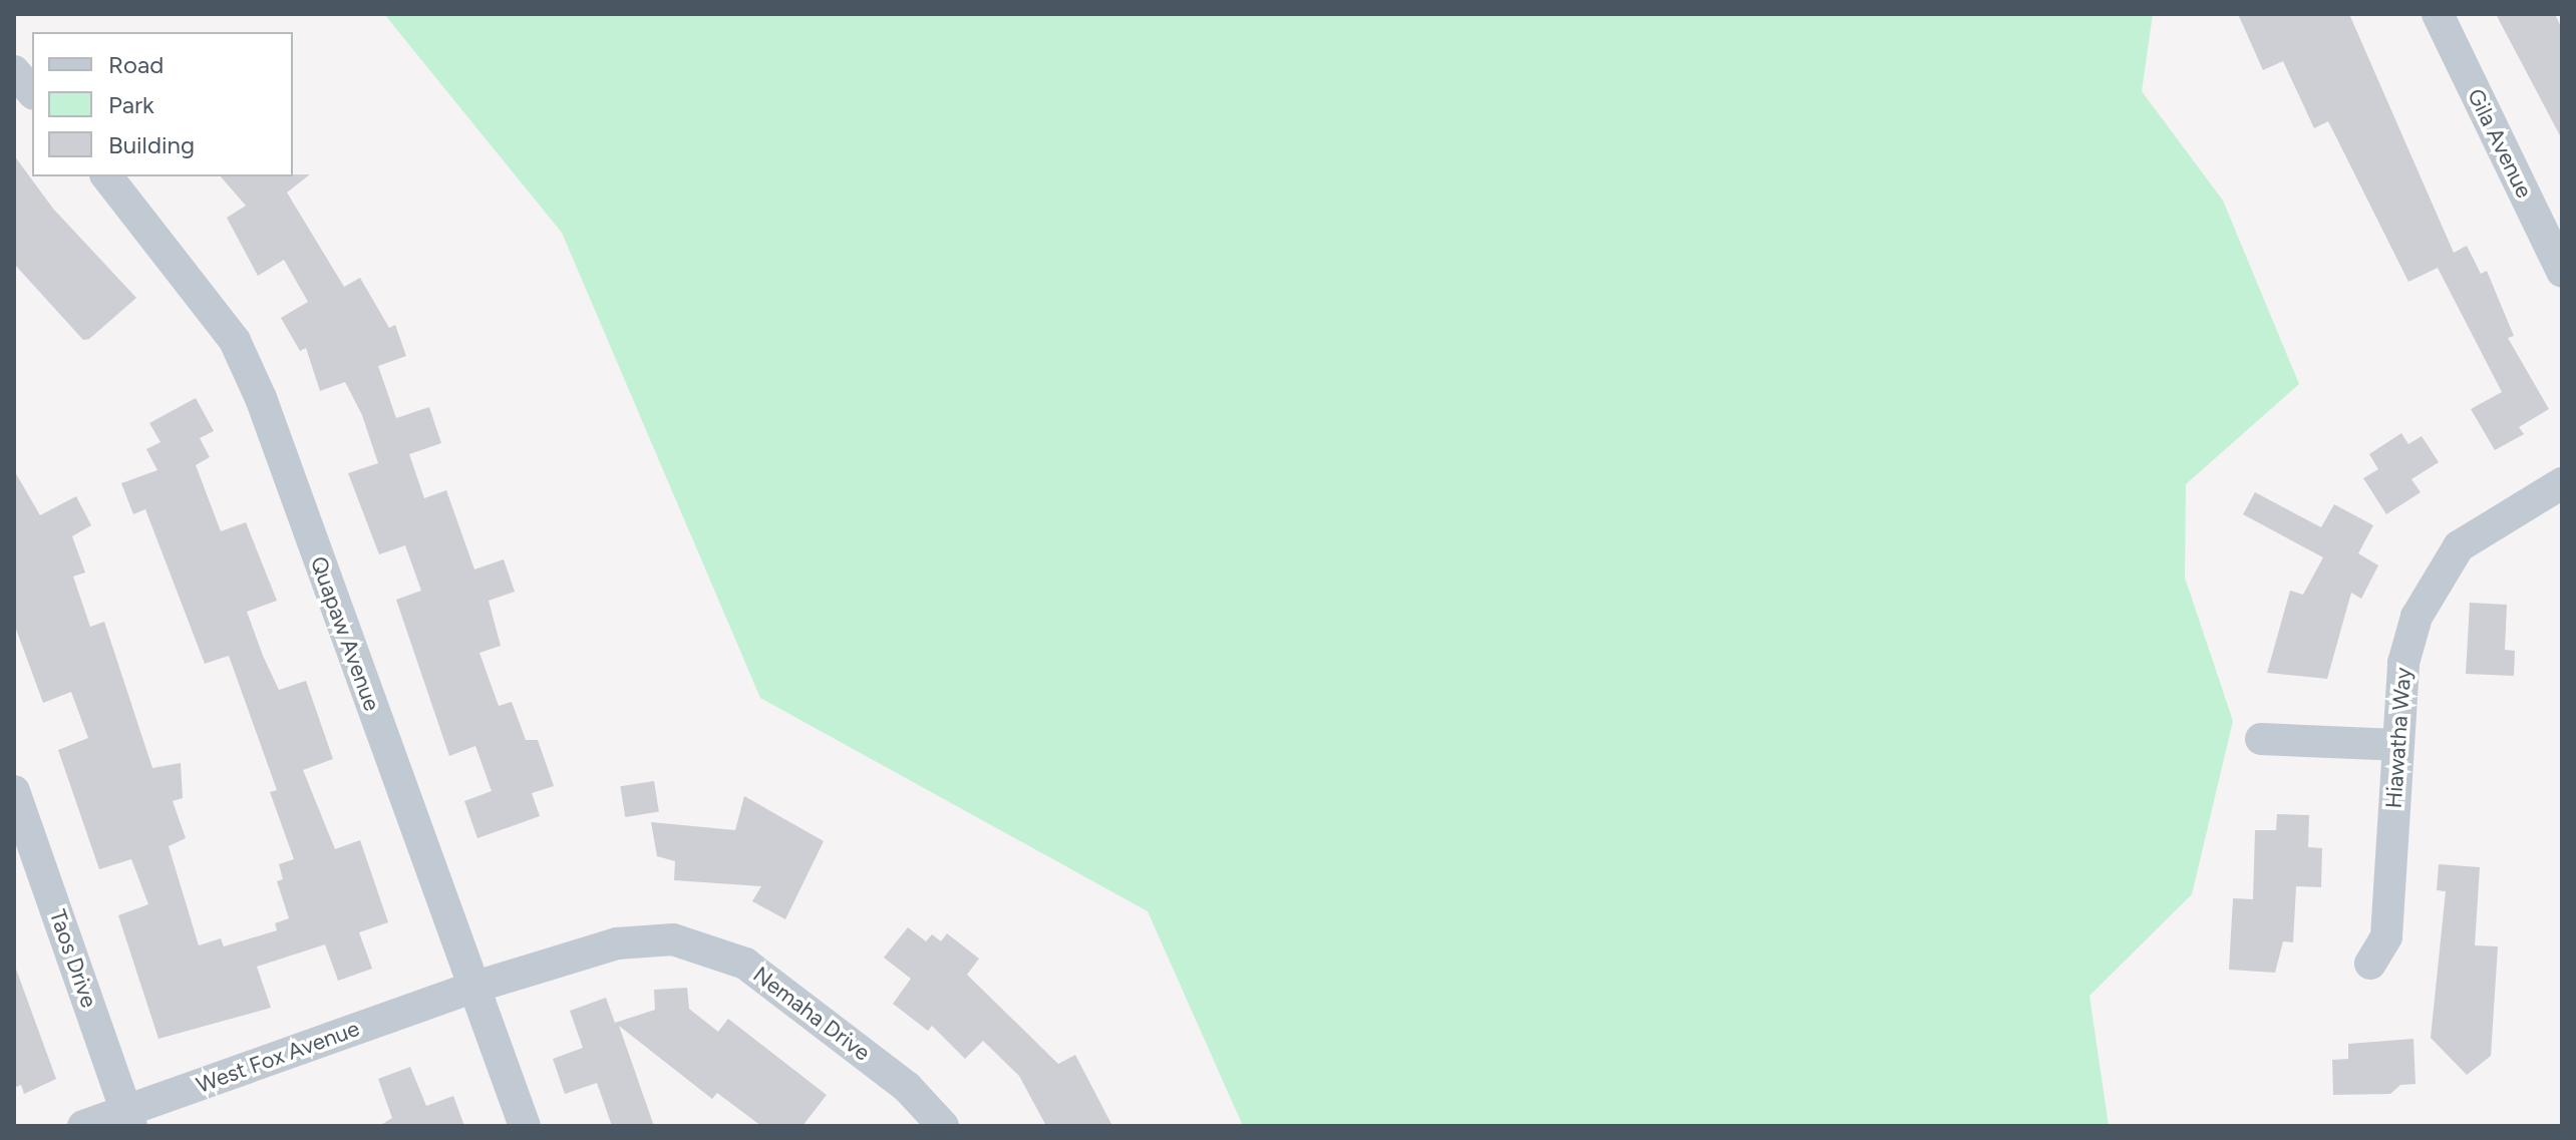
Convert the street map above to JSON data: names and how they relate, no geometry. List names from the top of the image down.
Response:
{
  "streets": {
    "street": [
      "Gila Avenue",
      "Quapaw Avenue",
      "Hiawatha Way",
      "Taos Drive",
      "Nemaha Drive",
      "West Fox Avenue"
    ]
  },
  "crossings": [
    ["Quapaw Avenue", "Nemaha Drive"],
    ["Quapaw Avenue", "West Fox Avenue"],
    ["Taos Drive", "West Fox Avenue"],
    ["Nemaha Drive", "West Fox Avenue"]
  ],
  "legend": ["Road", "Park", "Building"]
}
